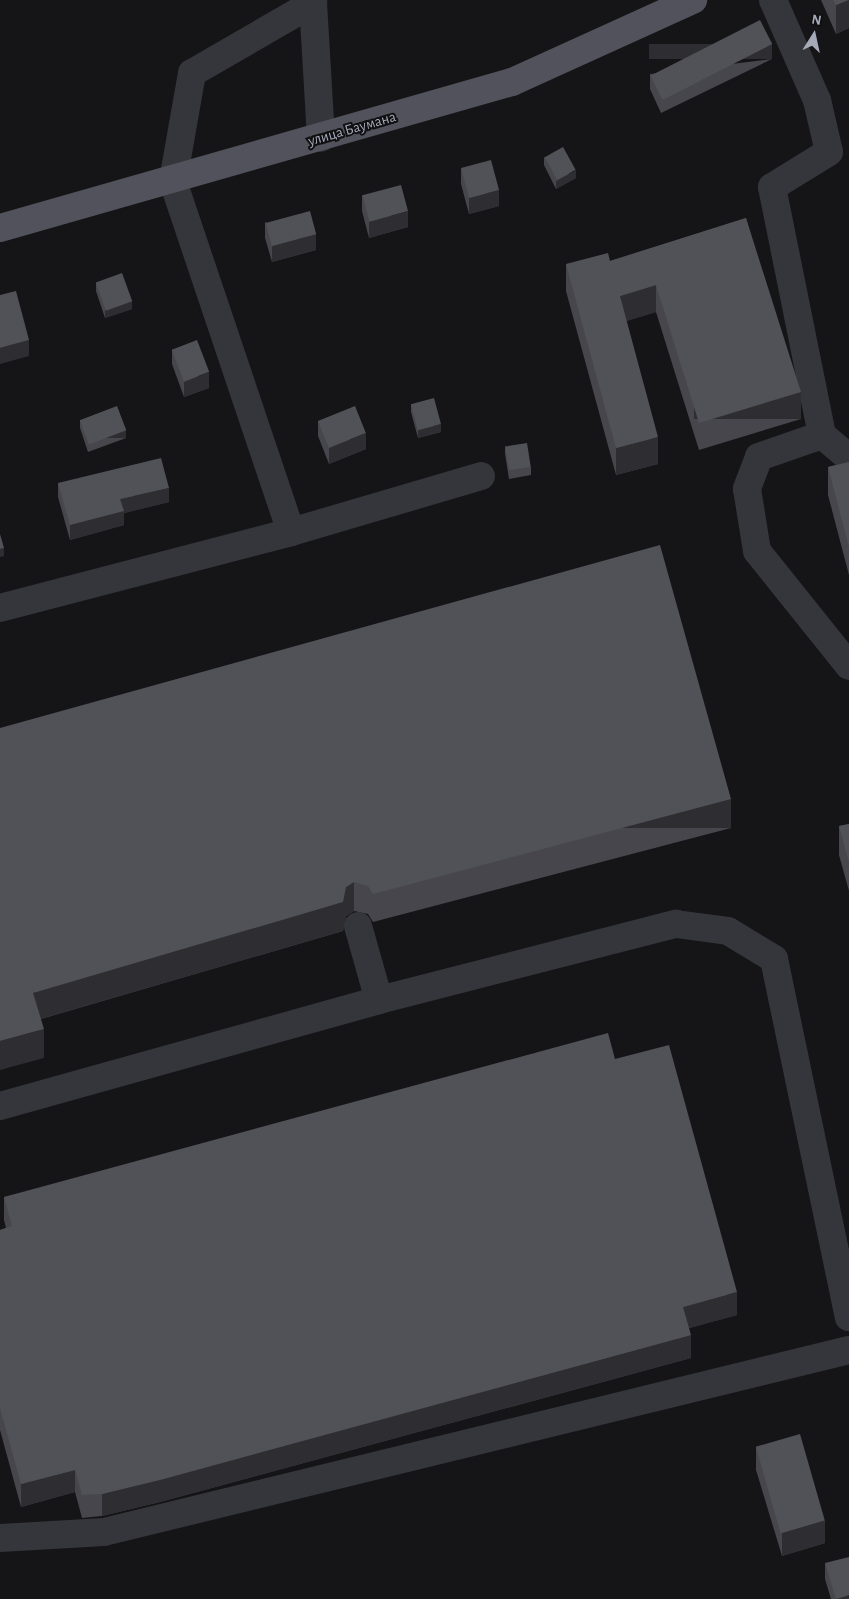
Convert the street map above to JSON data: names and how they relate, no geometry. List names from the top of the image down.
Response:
{
  "streets": {
    "main road": ["улица Баумана"]
  },
  "north": "top"
}
